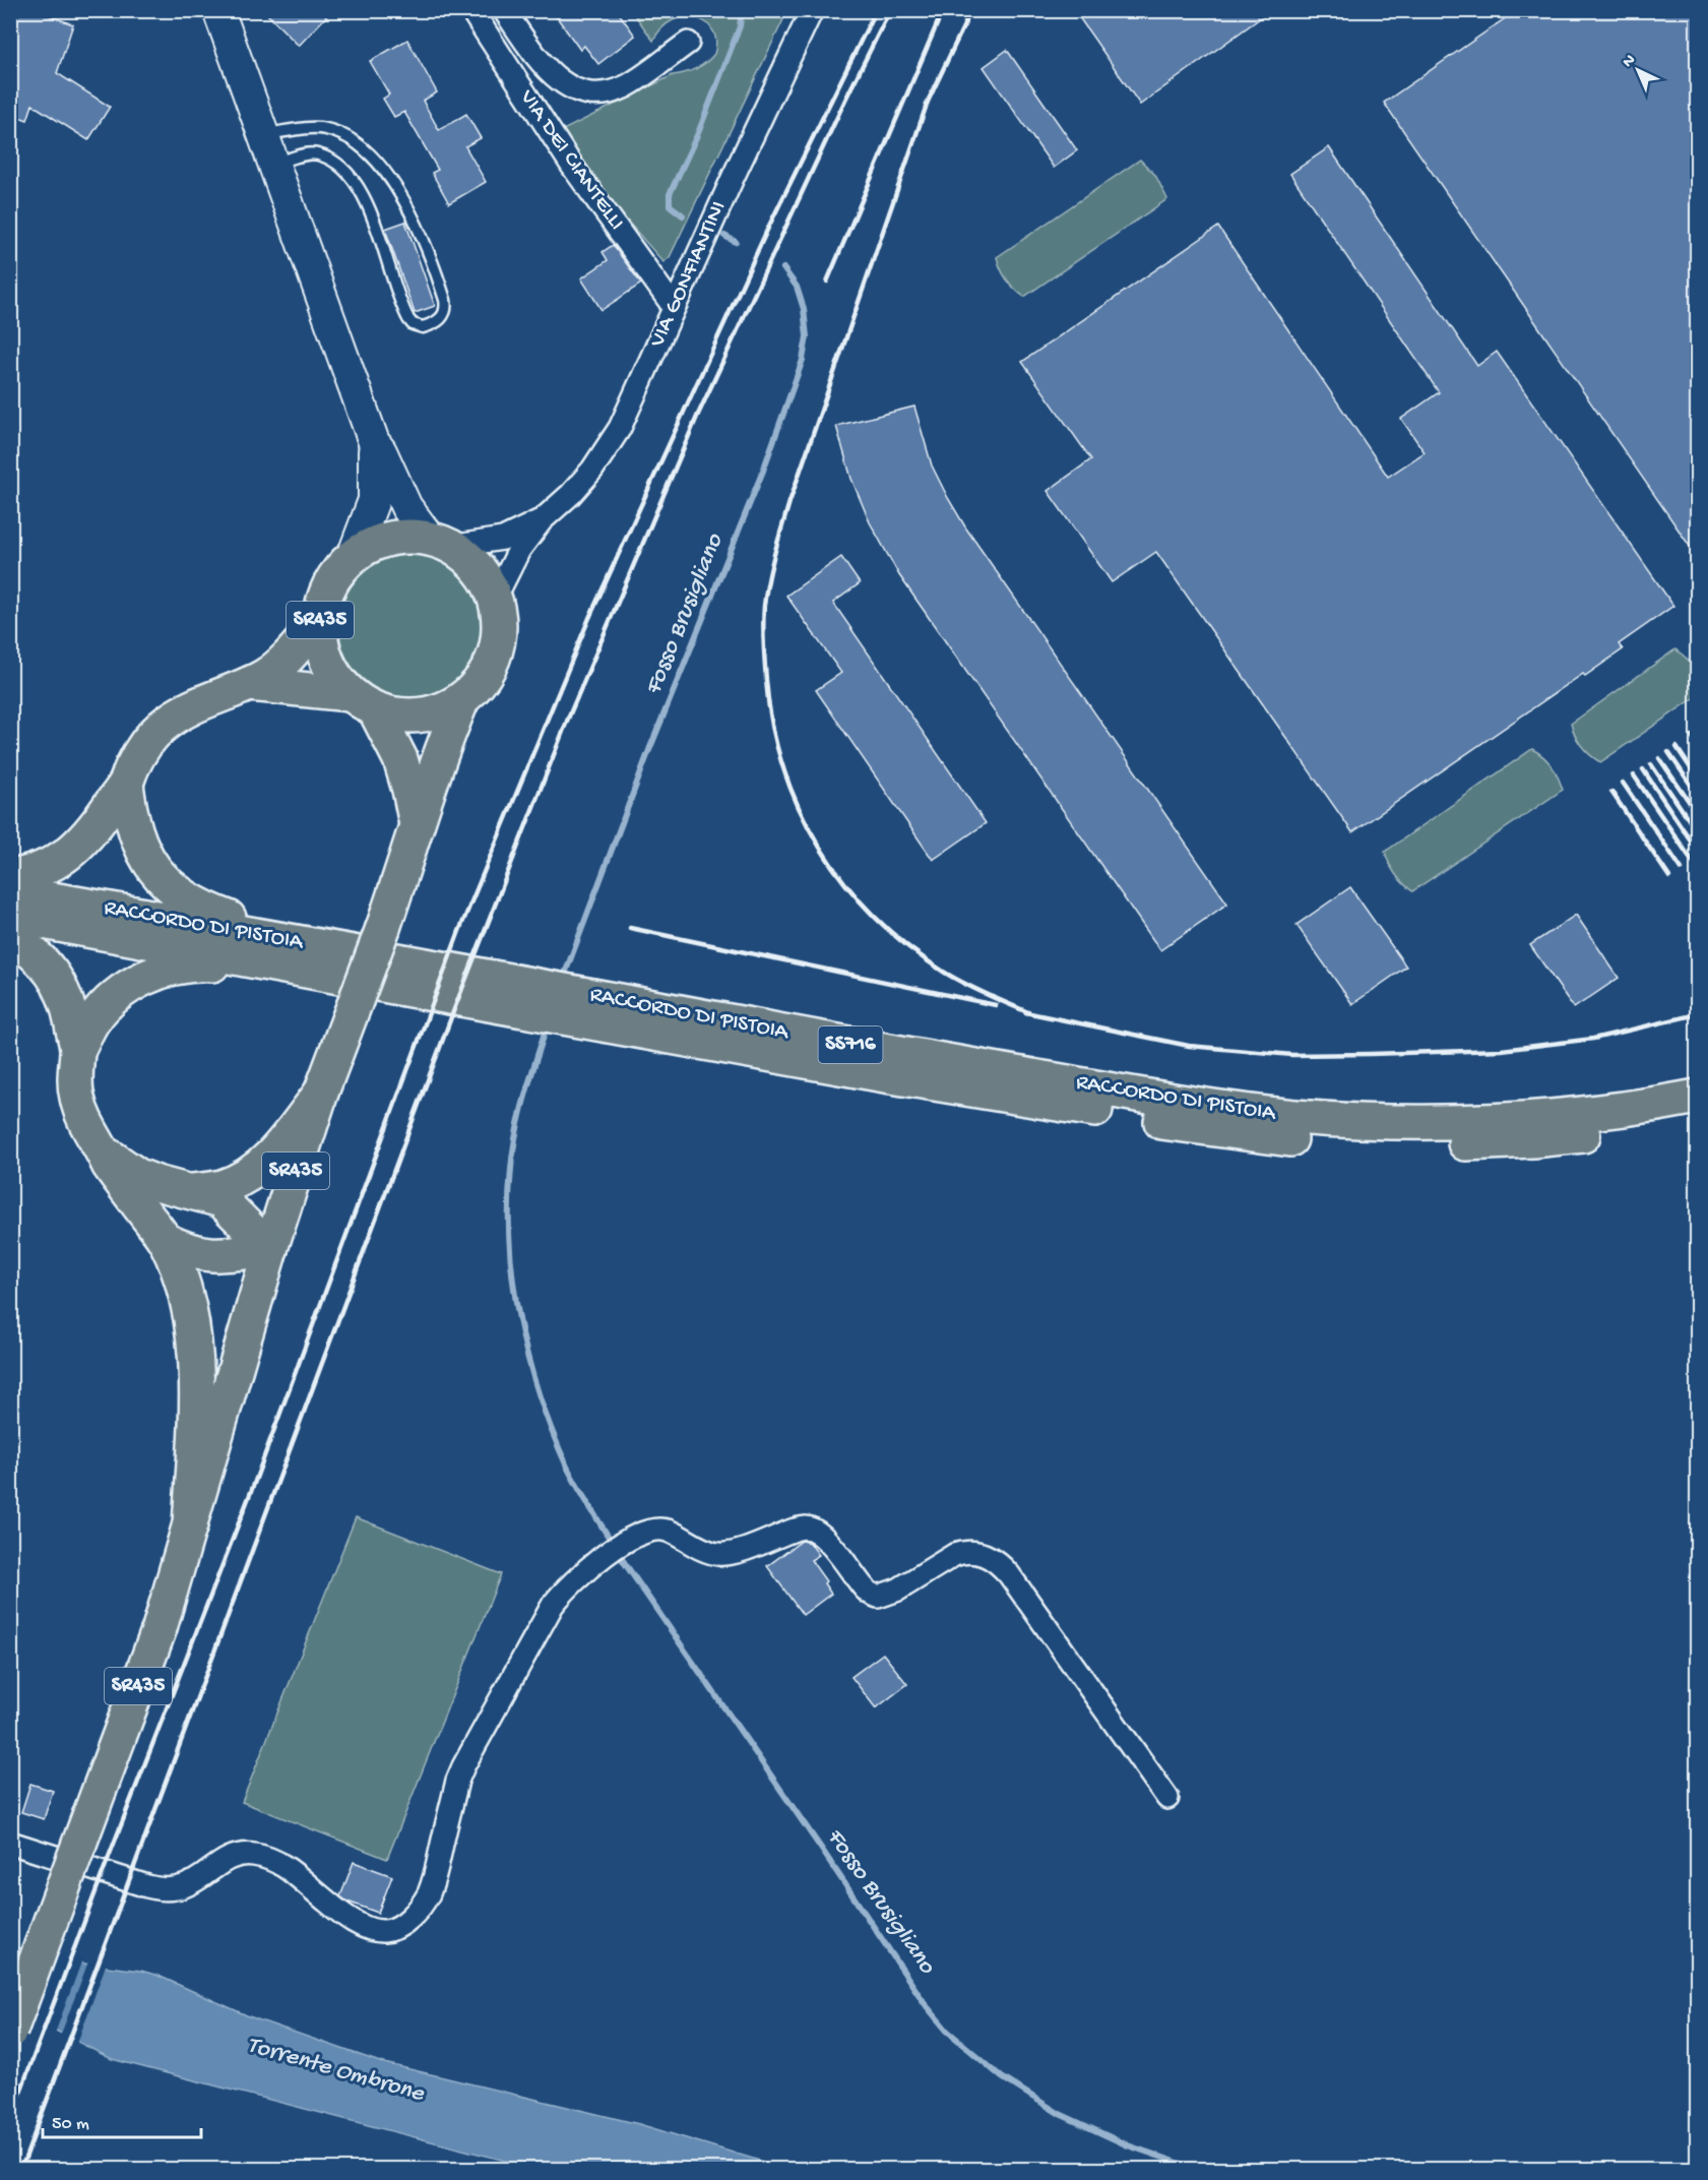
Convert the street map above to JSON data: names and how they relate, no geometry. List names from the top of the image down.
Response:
{
  "streets": {
    "main road": ["SR435", "RACCORDO DI PISTOIA", "SS716"],
    "street": ["VIA DEI CIANTELLI", "VIA GONFIANTINI"]
  },
  "crossings": [
    ["VIA DEI CIANTELLI", "VIA GONFIANTINI"],
    ["VIA GONFIANTINI", "SR435"]
  ],
  "water": ["Fosso Brusigliano", "Torrente Ombrone"],
  "scale_bar": "50 m",
  "north": "top left"
}
